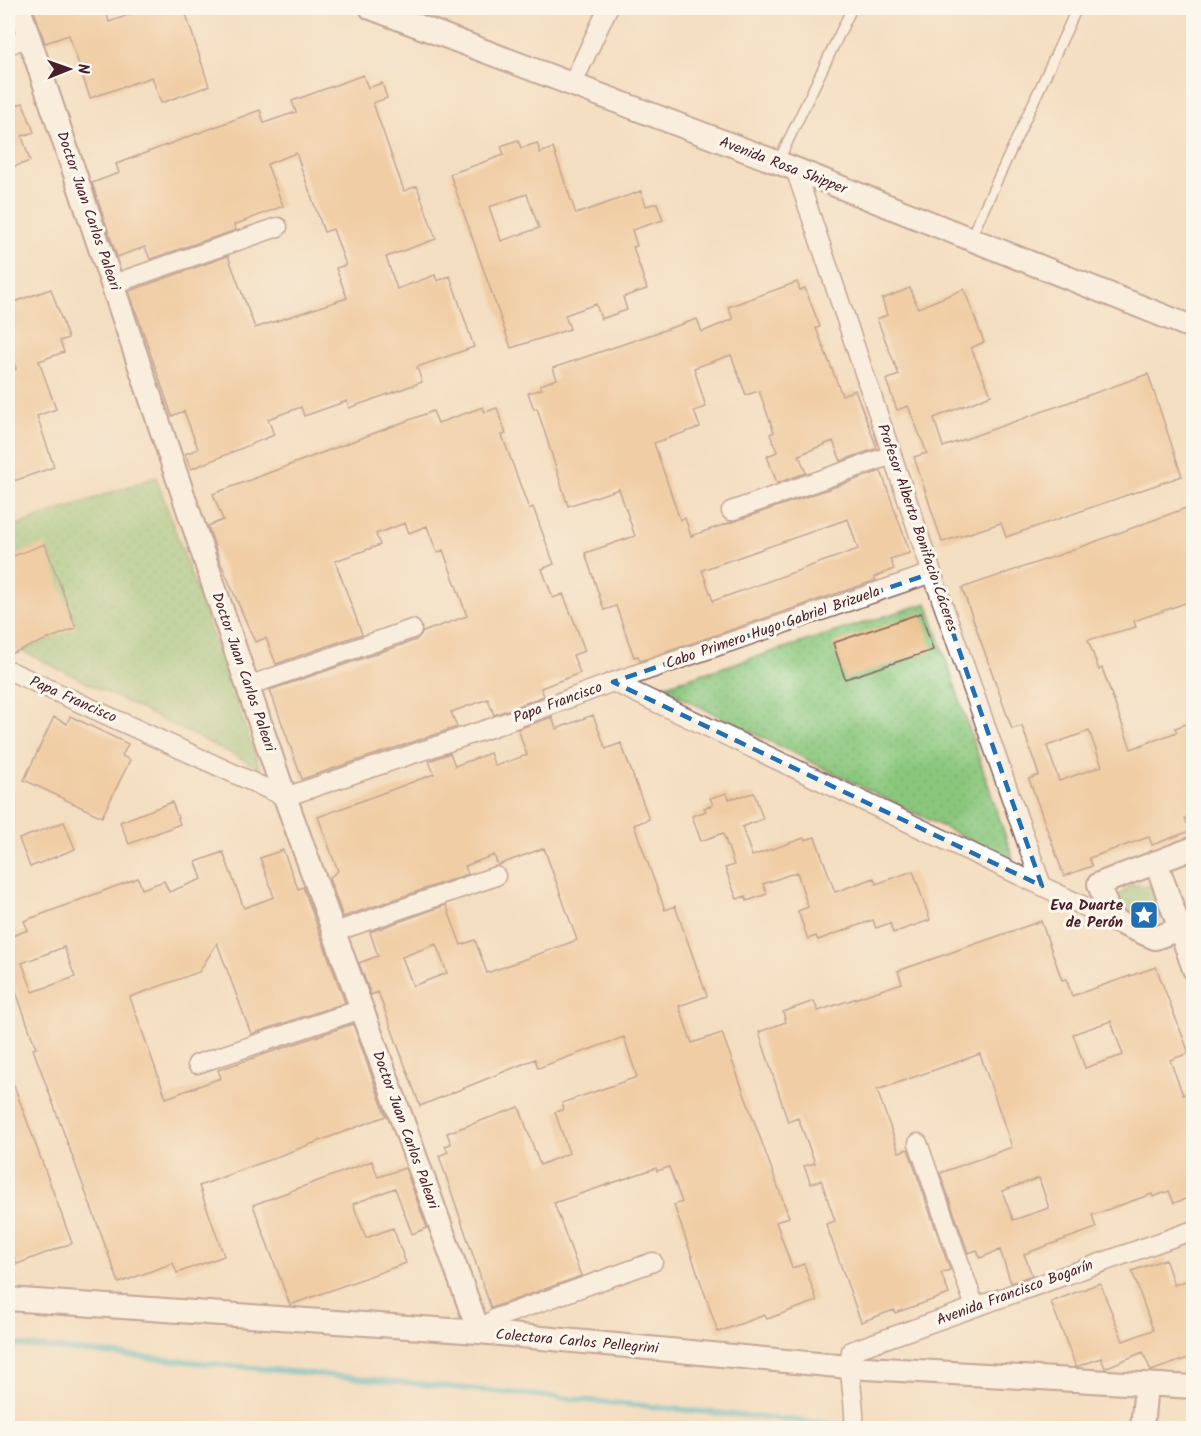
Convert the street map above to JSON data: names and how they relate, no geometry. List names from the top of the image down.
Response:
{
  "streets": {
    "street": [
      "Avenida Rosa Shipper",
      "Doctor Juan Carlos Paleari",
      "Profesor Alberto Bonifacio Cáceres",
      "Cabo Primero Hugo Gabriel Brizuela",
      "Papa Francisco",
      "Avenida Francisco Bogarín",
      "Colectora Carlos Pellegrini"
    ]
  },
  "crossings": [
    ["Avenida Rosa Shipper", "Profesor Alberto Bonifacio Cáceres"],
    ["Doctor Juan Carlos Paleari", "Papa Francisco"],
    ["Doctor Juan Carlos Paleari", "Colectora Carlos Pellegrini"],
    ["Profesor Alberto Bonifacio Cáceres", "Cabo Primero Hugo Gabriel Brizuela"],
    ["Profesor Alberto Bonifacio Cáceres", "Papa Francisco"],
    ["Cabo Primero Hugo Gabriel Brizuela", "Papa Francisco"],
    ["Avenida Francisco Bogarín", "Colectora Carlos Pellegrini"]
  ],
  "places": {
    "place": ["Eva Duarte de Perón"]
  },
  "north": "right"
}
